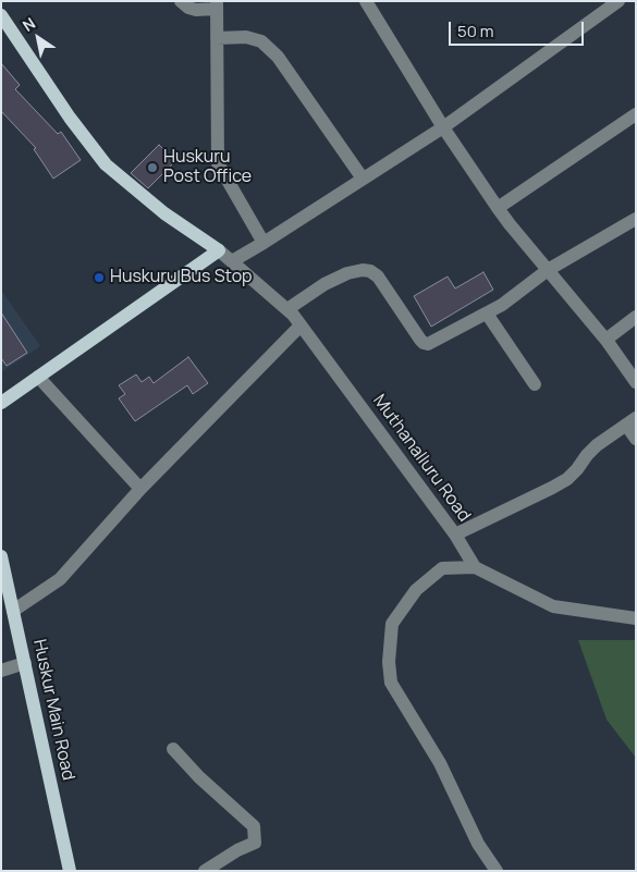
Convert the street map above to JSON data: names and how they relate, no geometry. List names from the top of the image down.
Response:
{
  "streets": {
    "main road": ["Huskur Main Road"],
    "street": ["Muthanalluru Road"]
  },
  "places": ["Huskuru Post Office", "Huskuru Bus Stop"],
  "scale_bar": "50 m",
  "north": "top left"
}
